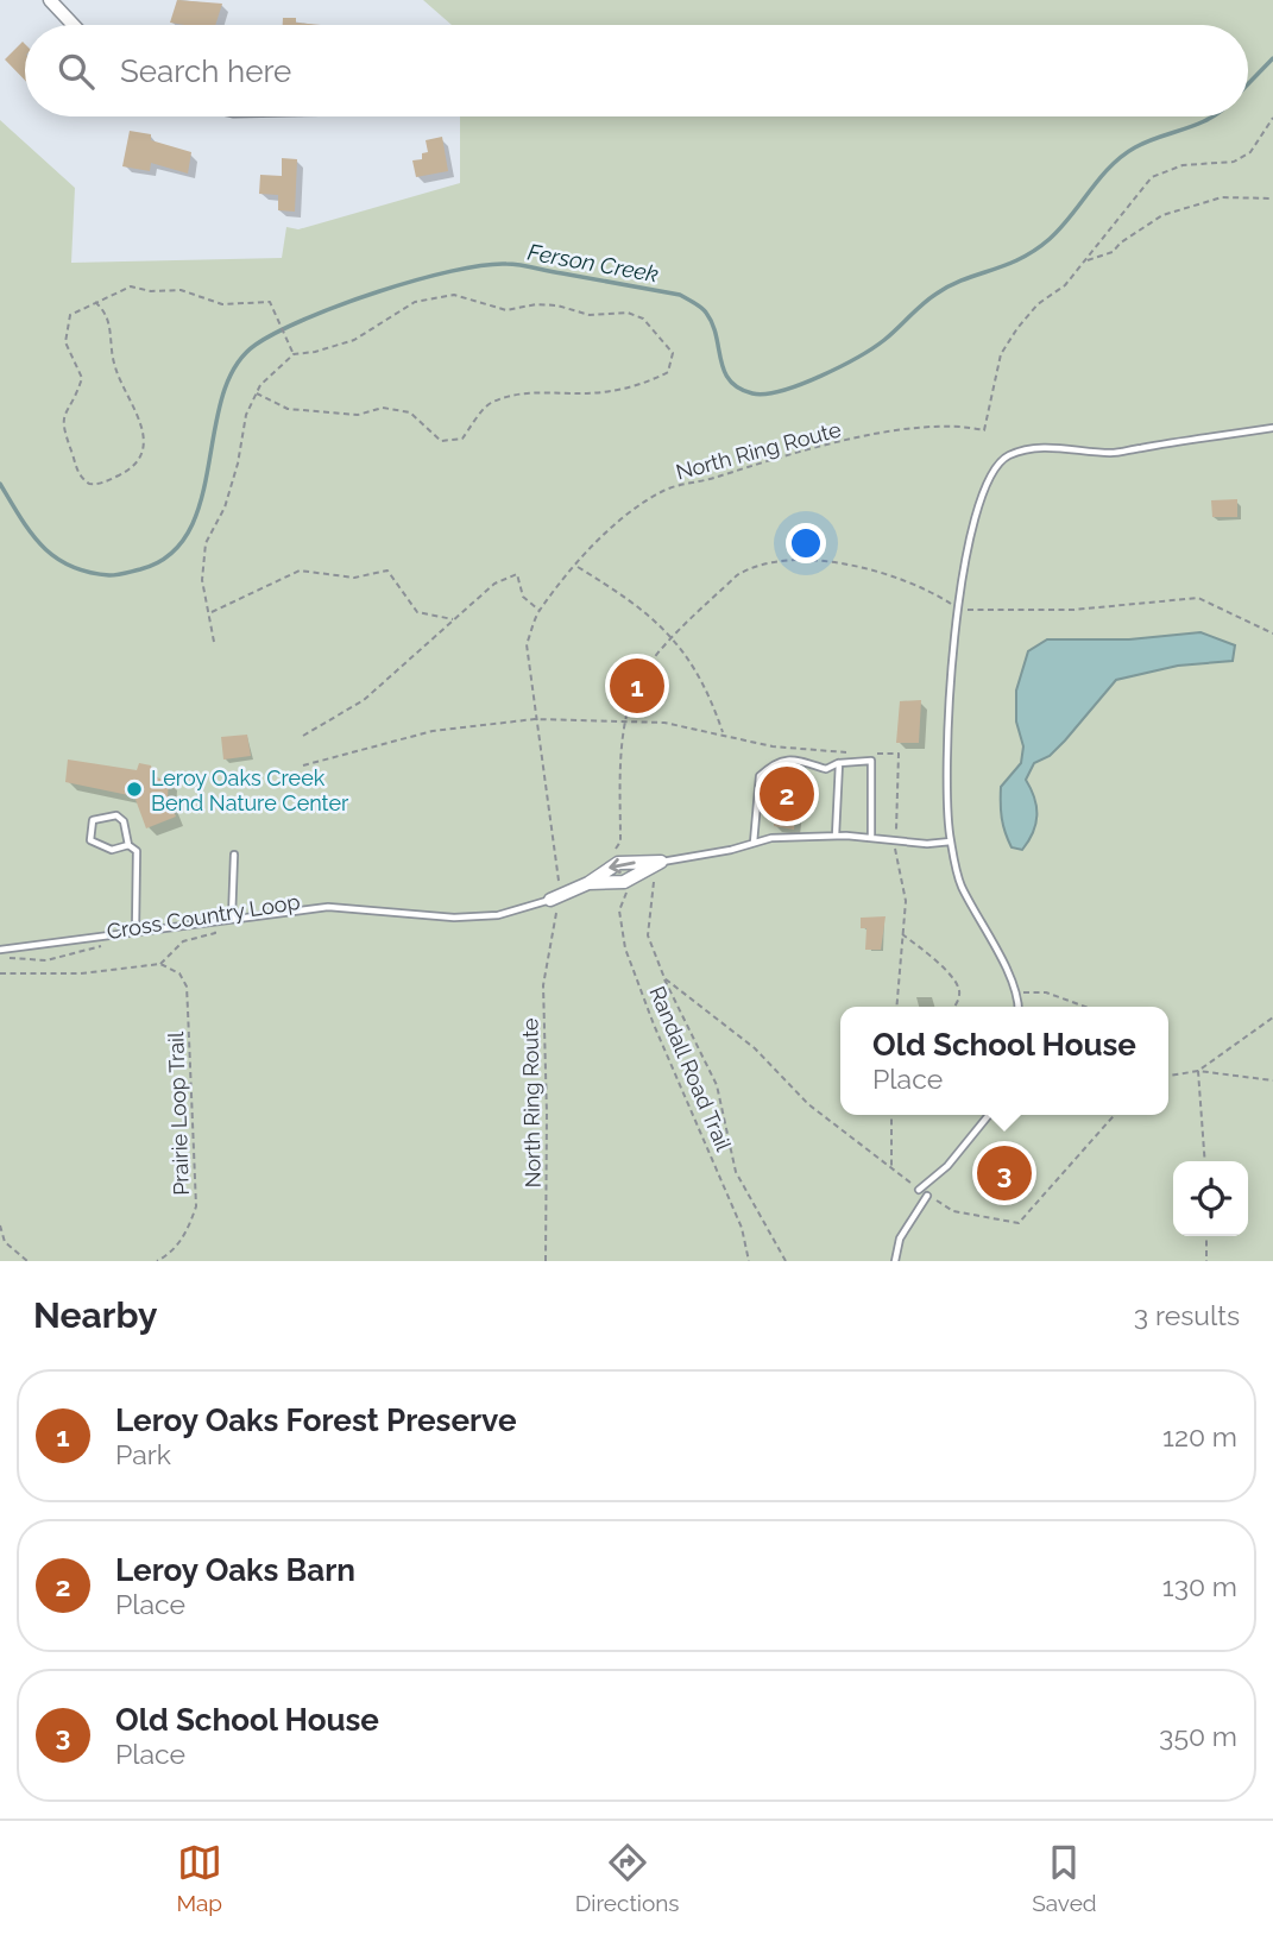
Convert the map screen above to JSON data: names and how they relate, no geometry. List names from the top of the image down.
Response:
{
  "streets": {
    "path": [
      "North Ring Route",
      "Cross Country Loop",
      "Randall Road Trail",
      "Prairie Loop Trail"
    ]
  },
  "water": ["Ferson Creek"],
  "places": ["Leroy Oaks Creek Bend Nature Center"],
  "page": {
    "search": "Search here",
    "pins": ["1", "2", "3"],
    "popup": ["Old School House", "Place"],
    "heading": ["Nearby", "3 results"],
    "list": [
      {
        "mark": "1",
        "name": "Leroy Oaks Forest Preserve",
        "note": "Park",
        "value": "120 m"
      },
      {
        "mark": "2",
        "name": "Leroy Oaks Barn",
        "note": "Place",
        "value": "130 m"
      },
      {
        "mark": "3",
        "name": "Old School House",
        "note": "Place",
        "value": "350 m"
      }
    ],
    "nav": ["Map", "Directions", "Saved"]
  }
}
